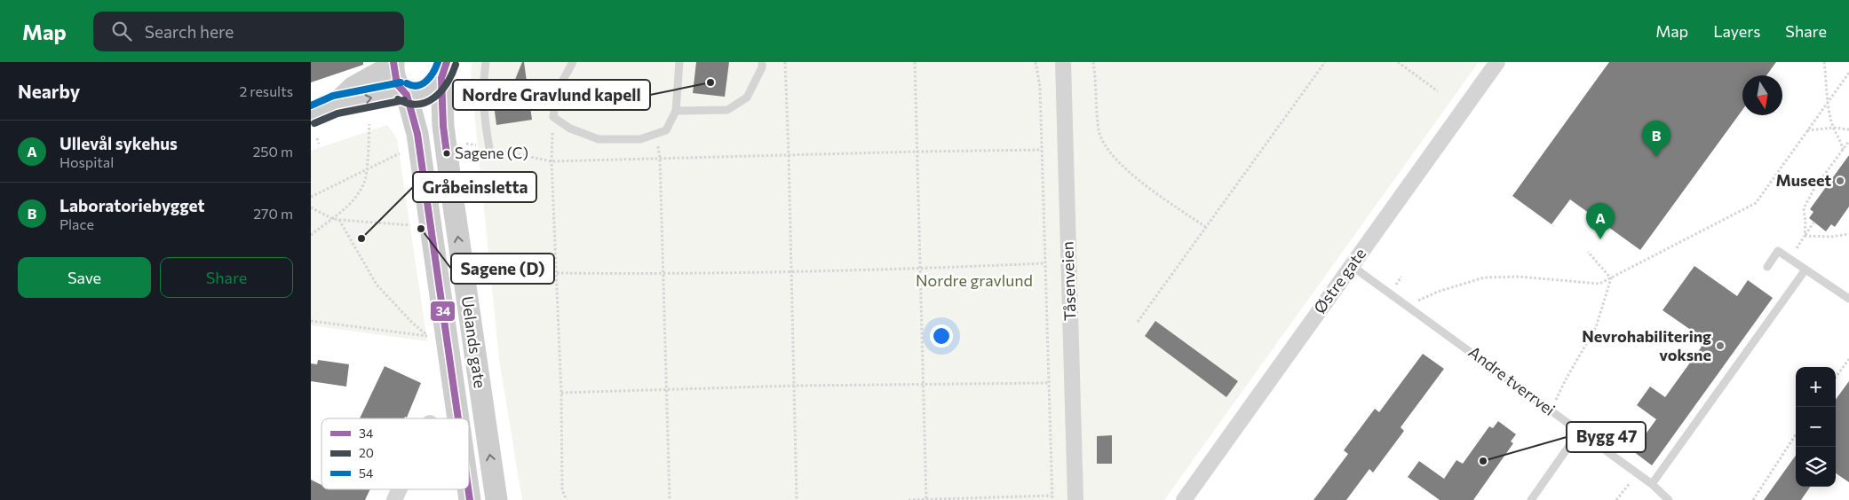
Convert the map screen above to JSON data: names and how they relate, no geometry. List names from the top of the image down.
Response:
{
  "streets": {
    "main road": ["Uelands gate"],
    "street": ["Tåsenveien", "Østre gate"],
    "lane": ["Andre tverrvei"]
  },
  "crossings": [
    ["Østre gate", "Andre tverrvei"]
  ],
  "parks": ["Nordre gravlund"],
  "places": [
    "Nordre Gravlund kapell",
    "Sagene (C)",
    "Museet",
    "Sagene (D)",
    "Gråbeinsletta",
    "Nevrohabilitering voksne",
    "Bygg 47"
  ],
  "lines": ["transit line 34", "transit line 54", "transit line 20"],
  "legend": ["34", "20", "54"],
  "north": "bottom",
  "page": {
    "header": "Map",
    "search": "Search here",
    "nav": ["Map", "Layers", "Share"],
    "heading": ["Nearby", "2 results"],
    "list": [
      {
        "mark": "A",
        "name": "Ullevål sykehus",
        "note": "Hospital",
        "value": "250 m"
      },
      {
        "mark": "B",
        "name": "Laboratoriebygget",
        "note": "Place",
        "value": "270 m"
      }
    ],
    "pins": ["B", "A"],
    "buttons": ["Save", "Share"],
    "map_buttons": ["+", "−"]
  }
}
